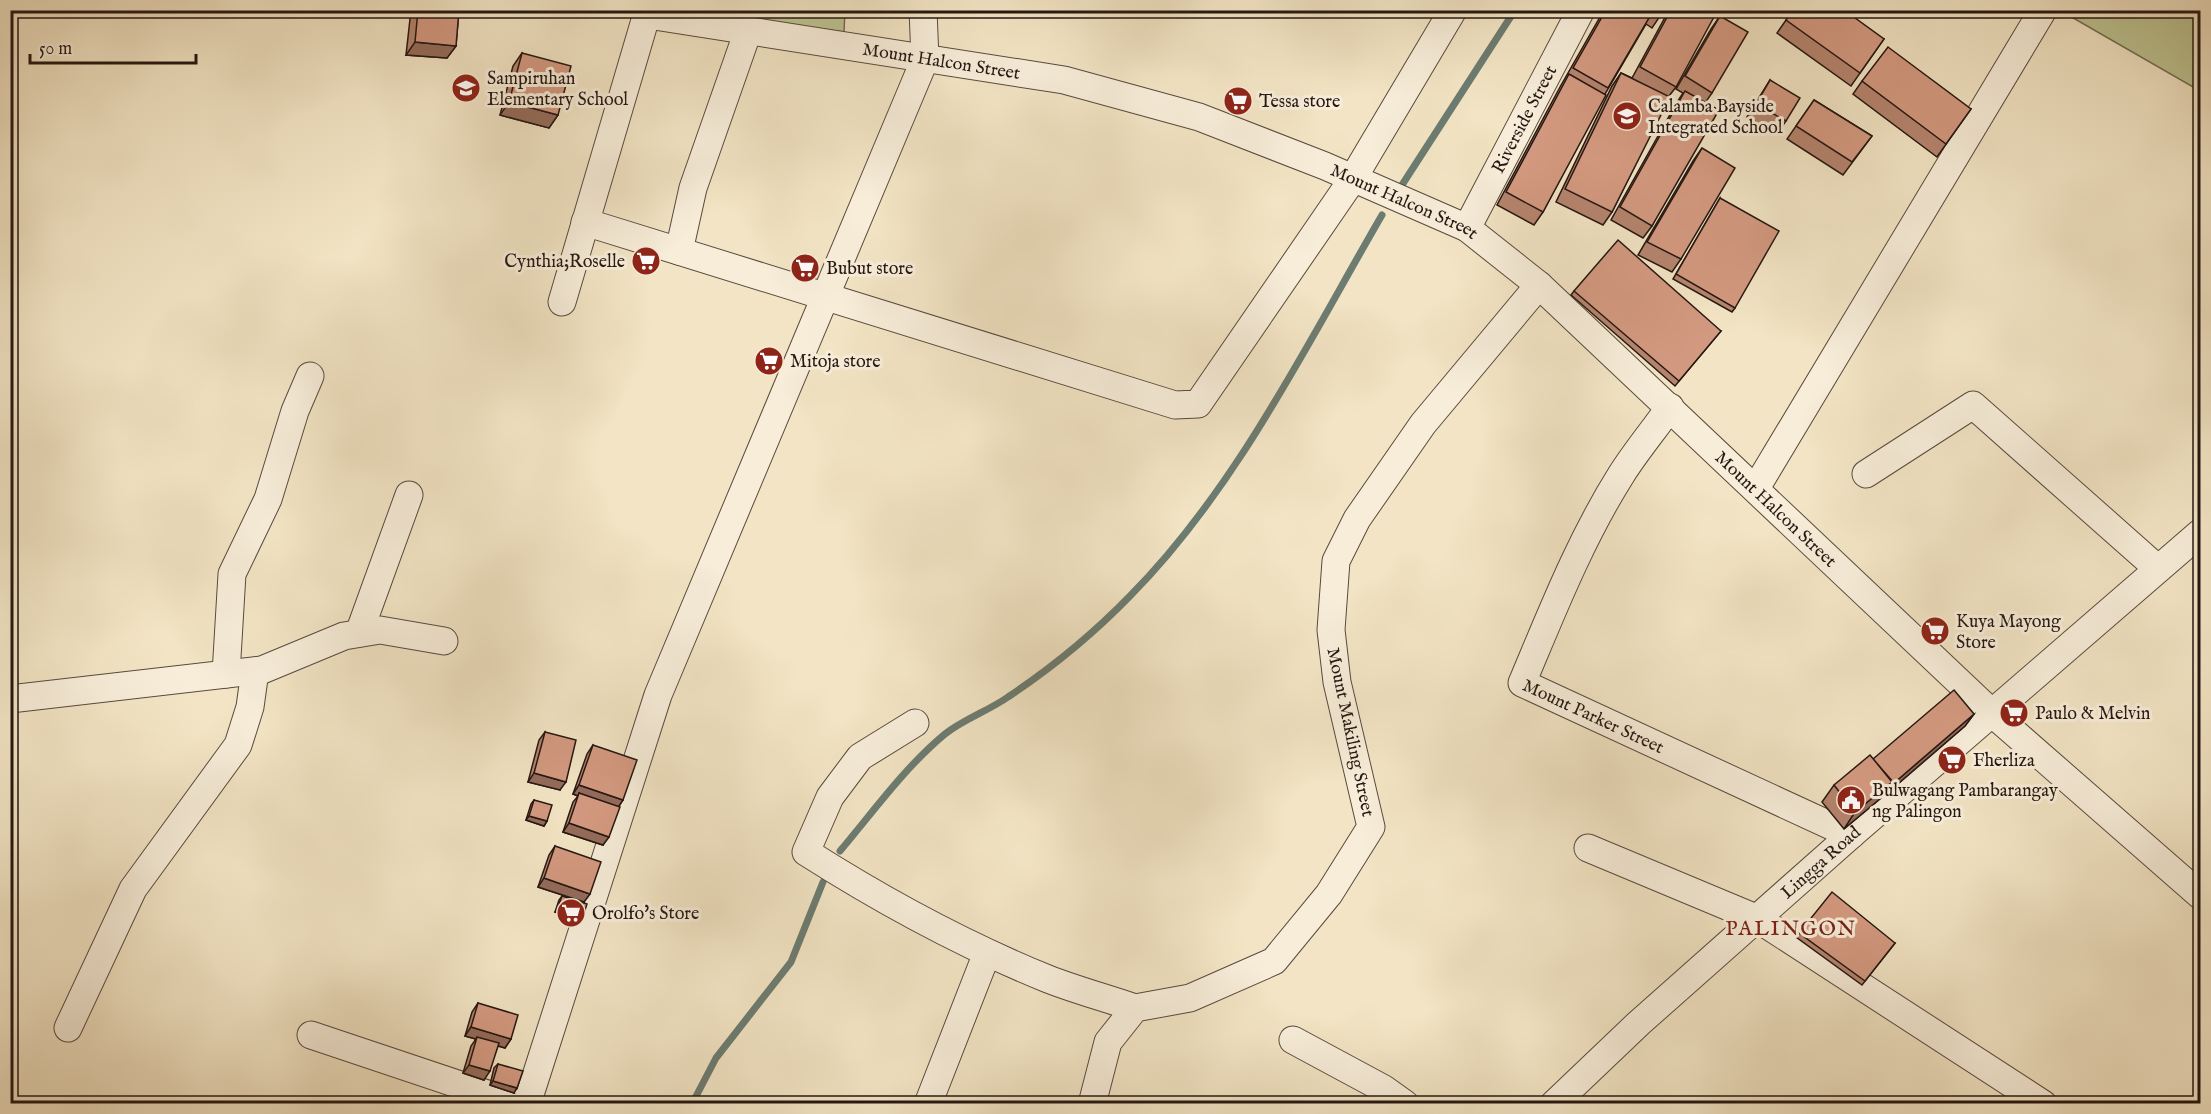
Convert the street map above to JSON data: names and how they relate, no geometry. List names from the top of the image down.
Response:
{
  "streets": {
    "street": [
      "Mount Halcon Street",
      "Riverside Street",
      "Mount Parker Street",
      "Mount Makiling Street",
      "Lingga Road"
    ]
  },
  "crossings": [
    ["Mount Halcon Street", "Riverside Street"],
    ["Mount Halcon Street", "Mount Parker Street"],
    ["Mount Halcon Street", "Mount Makiling Street"],
    ["Mount Halcon Street", "Lingga Road"],
    ["Mount Parker Street", "Lingga Road"]
  ],
  "districts": ["PALINGON"],
  "places": {
    "school or university": ["Sampiruhan Elementary School", "Calamba Bayside Integrated School"],
    "supermarket": [
      "Tessa store",
      "Cynthia;Roselle",
      "Bubut store",
      "Mitoja store",
      "Kuya Mayong Store",
      "Paulo & Melvin",
      "Fherliza",
      "Orolfo's Store"
    ],
    "public building": ["Bulwagang Pambarangay ng Palingon"]
  },
  "scale_bar": "50 m"
}
